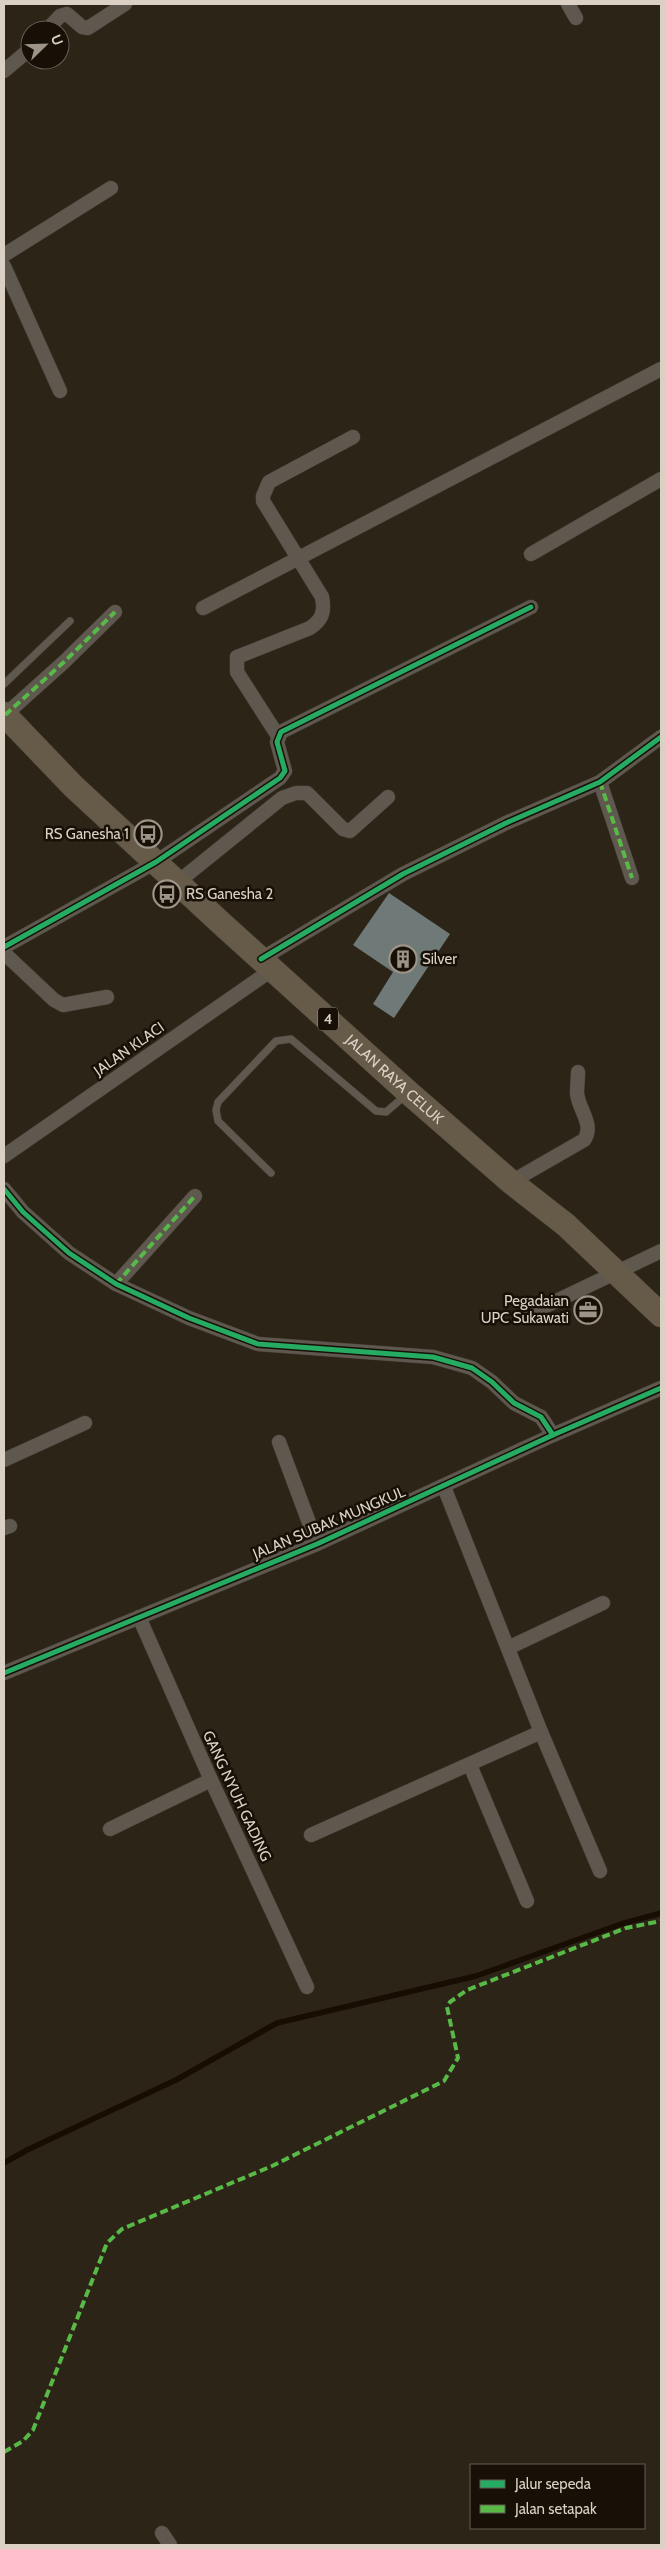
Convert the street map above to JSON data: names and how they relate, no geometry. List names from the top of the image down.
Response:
{
  "streets": {
    "highway": ["4", "JALAN RAYA CELUK"],
    "street": ["JALAN KLACI", "JALAN SUBAK MUNGKUL", "GANG NYUH GADING"]
  },
  "crossings": [
    ["JALAN KLACI", "JALAN RAYA CELUK"],
    ["JALAN SUBAK MUNGKUL", "GANG NYUH GADING"]
  ],
  "places": {
    "bus stop": ["RS Ganesha 1", "RS Ganesha 2"],
    "building": ["Silver"],
    "office": ["Pegadaian UPC Sukawati"]
  },
  "legend": ["Jalur sepeda", "Jalan setapak"],
  "north": "top right"
}
